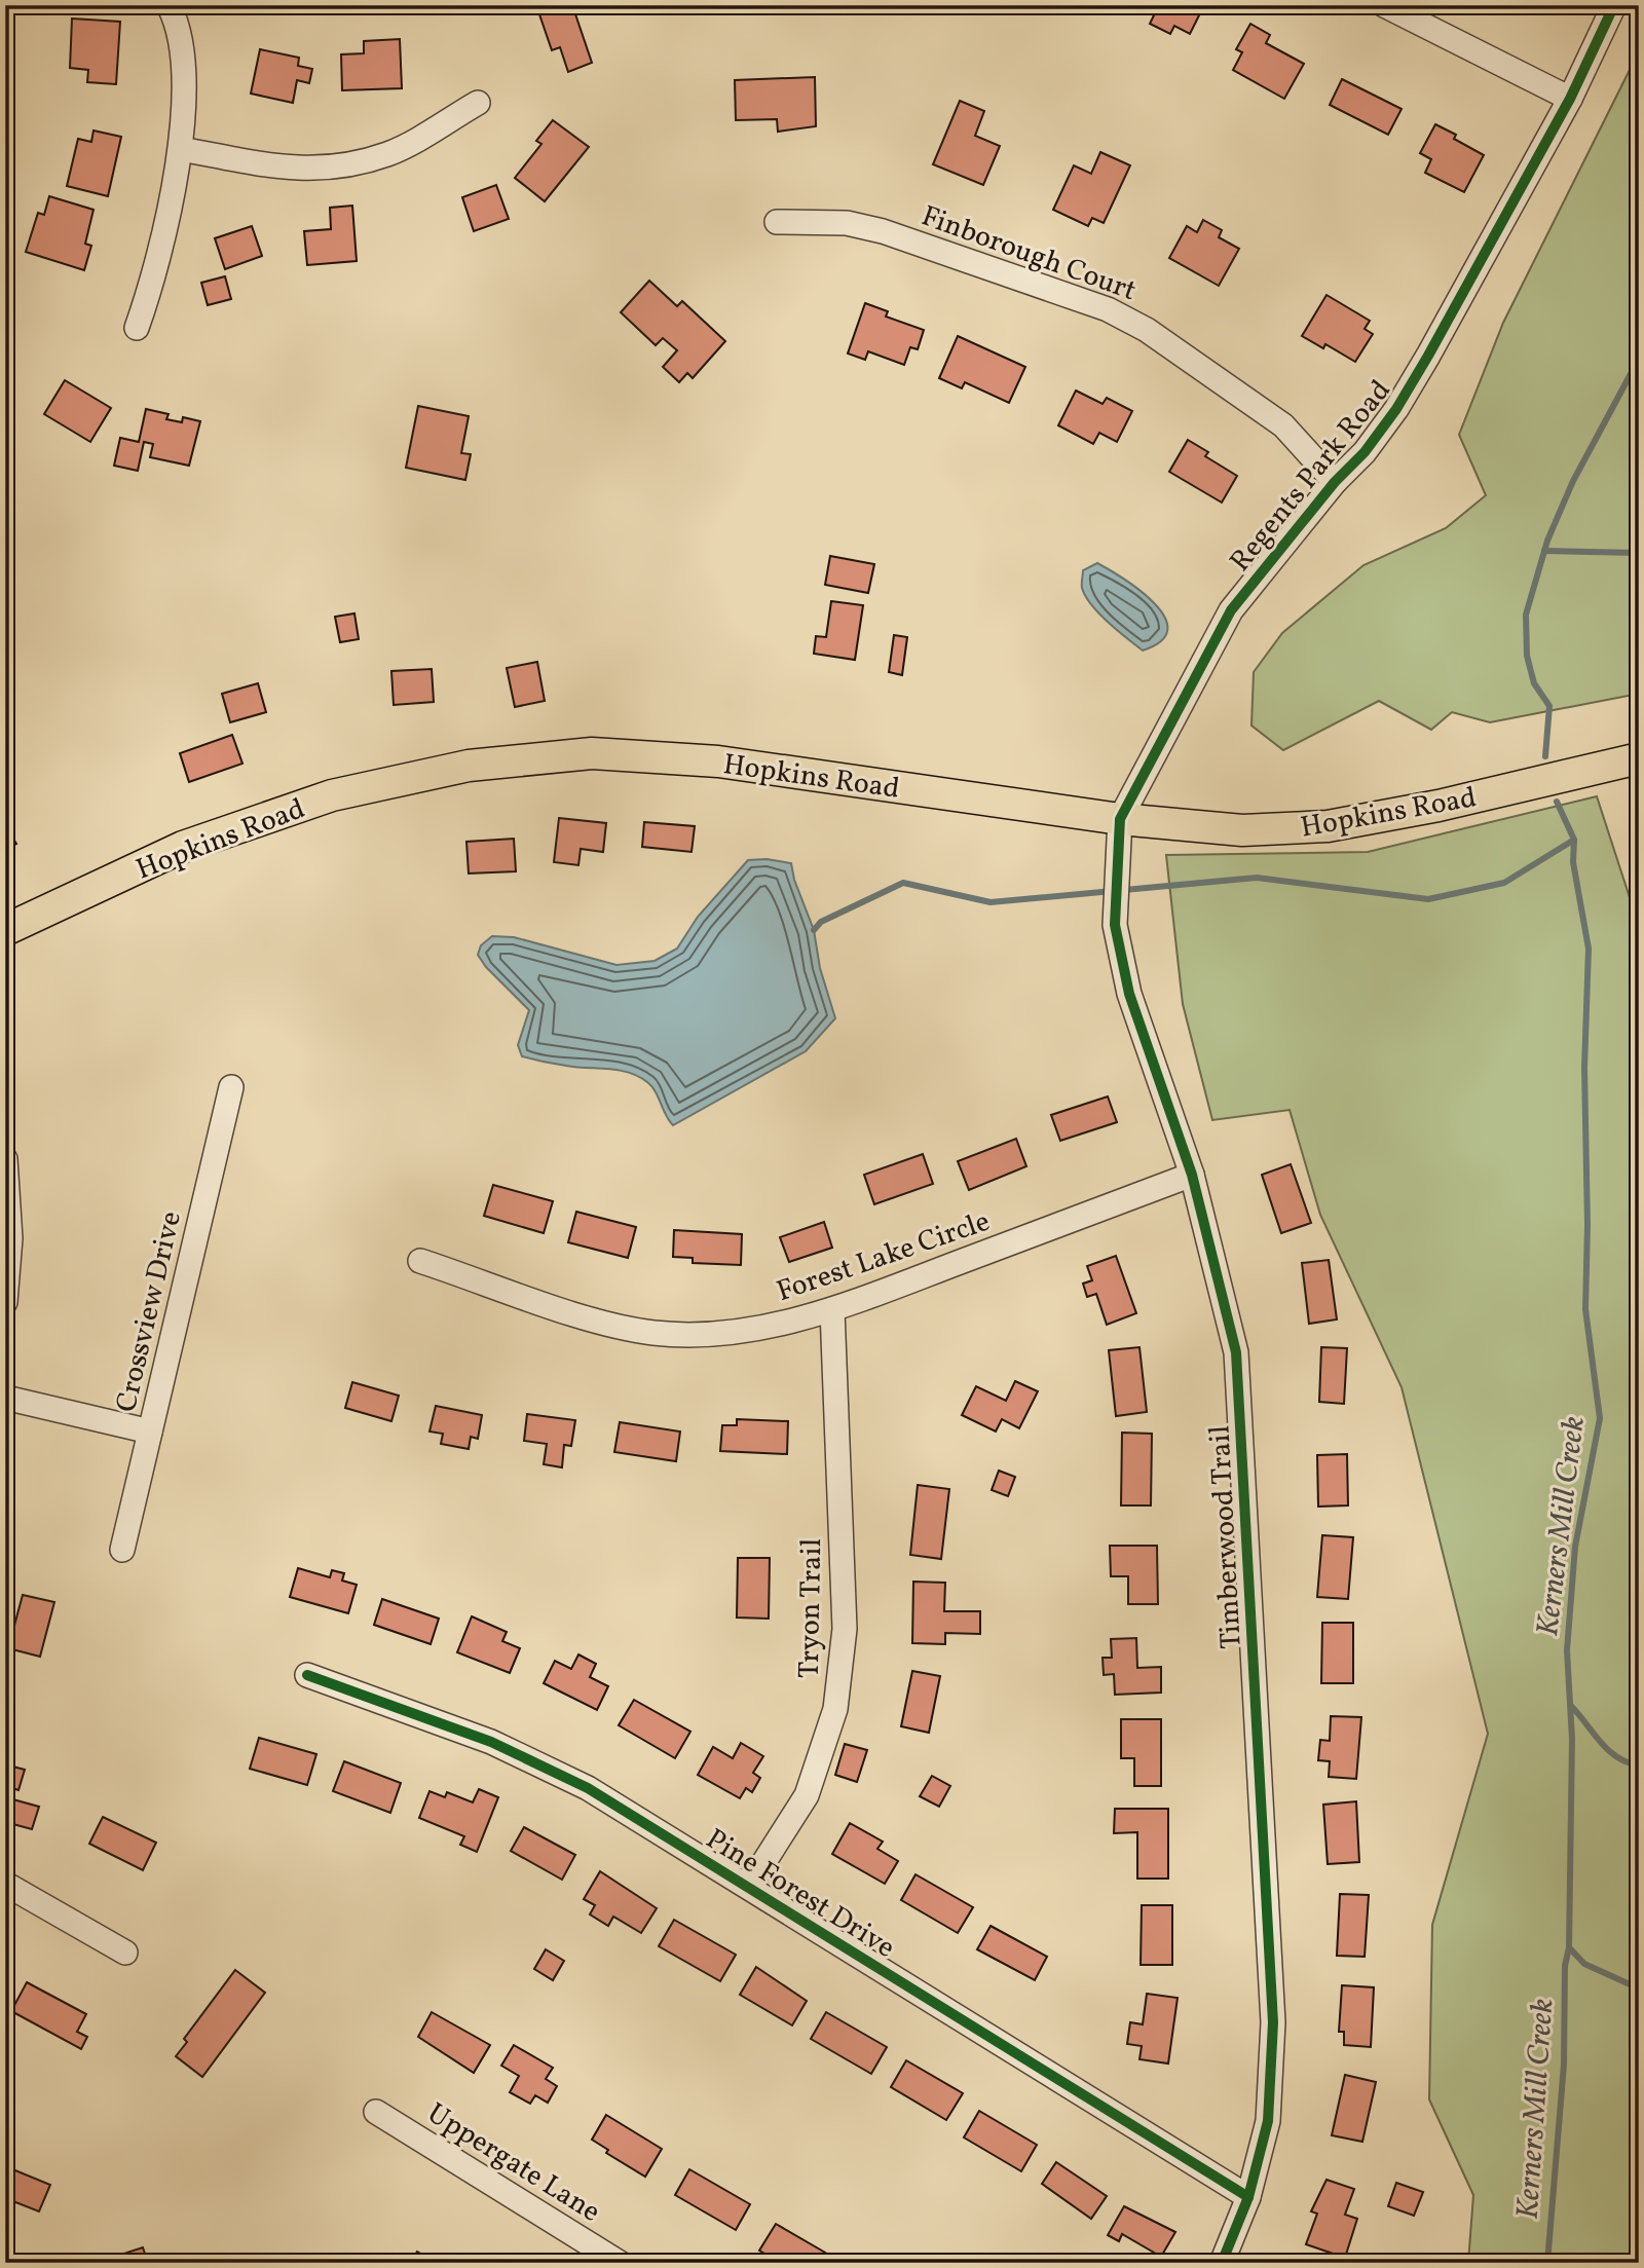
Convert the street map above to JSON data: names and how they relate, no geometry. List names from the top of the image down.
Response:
{
  "streets": {
    "main road": ["Hopkins Road"],
    "street": [
      "Finborough Court",
      "Regents Park Road",
      "Forest Lake Circle",
      "Crossview Drive",
      "Timberwood Trail",
      "Tryon Trail",
      "Pine Forest Drive",
      "Uppergate Lane"
    ]
  },
  "crossings": [
    ["Finborough Court", "Regents Park Road"],
    ["Regents Park Road", "Hopkins Road"],
    ["Regents Park Road", "Timberwood Trail"],
    ["Hopkins Road", "Timberwood Trail"],
    ["Forest Lake Circle", "Timberwood Trail"],
    ["Forest Lake Circle", "Tryon Trail"],
    ["Timberwood Trail", "Pine Forest Drive"],
    ["Tryon Trail", "Pine Forest Drive"]
  ],
  "water": ["Kerners Mill Creek"]
}
